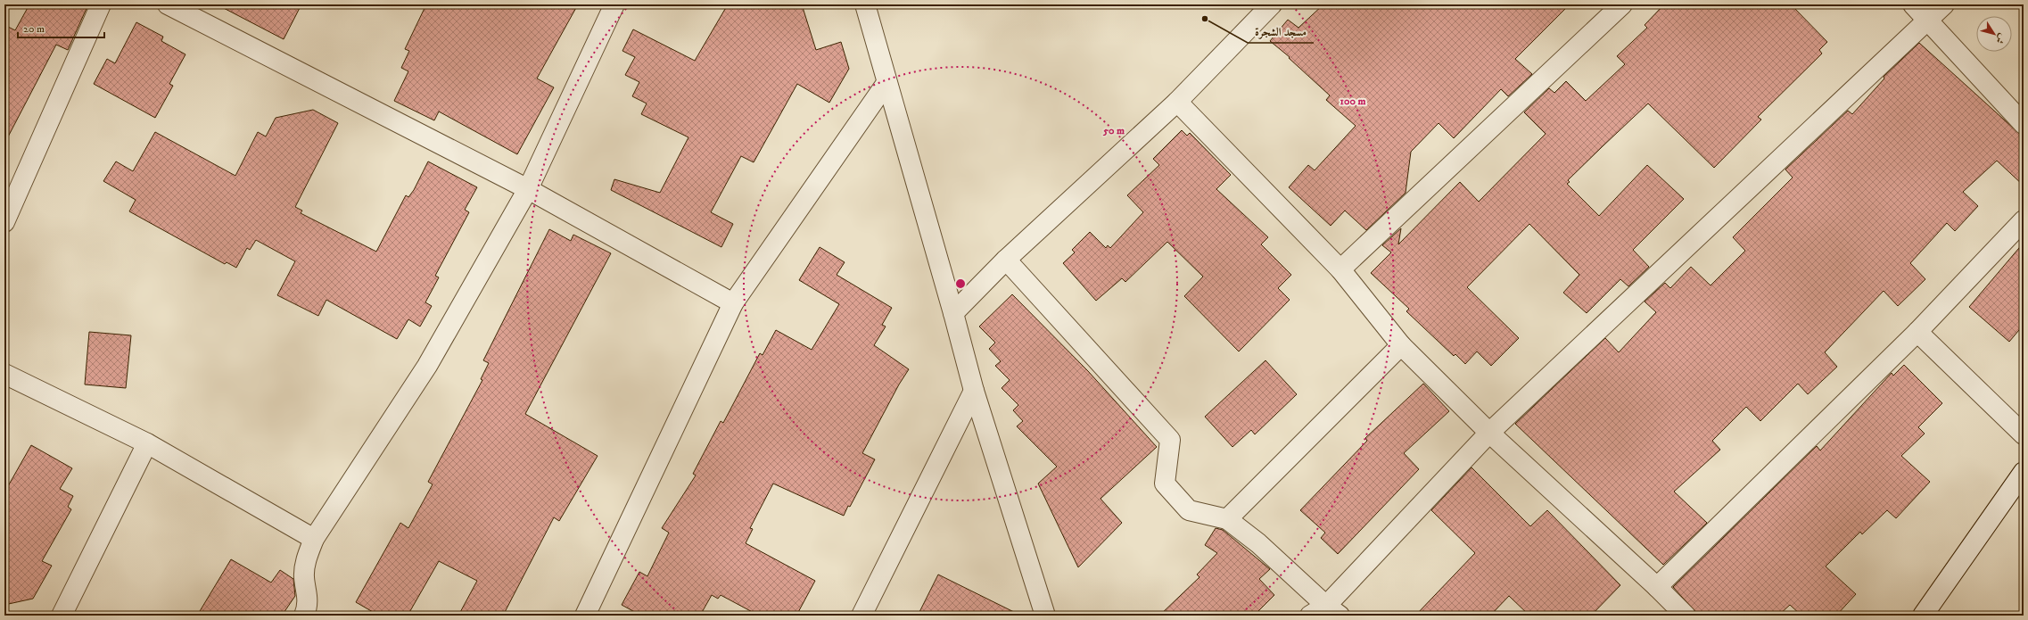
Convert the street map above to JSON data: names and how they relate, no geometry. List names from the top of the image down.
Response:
{
  "places": ["مسجد الشجرة"],
  "scale_bar": "20 m",
  "north": "bottom right",
  "rings": ["100 m", "50 m"]
}
